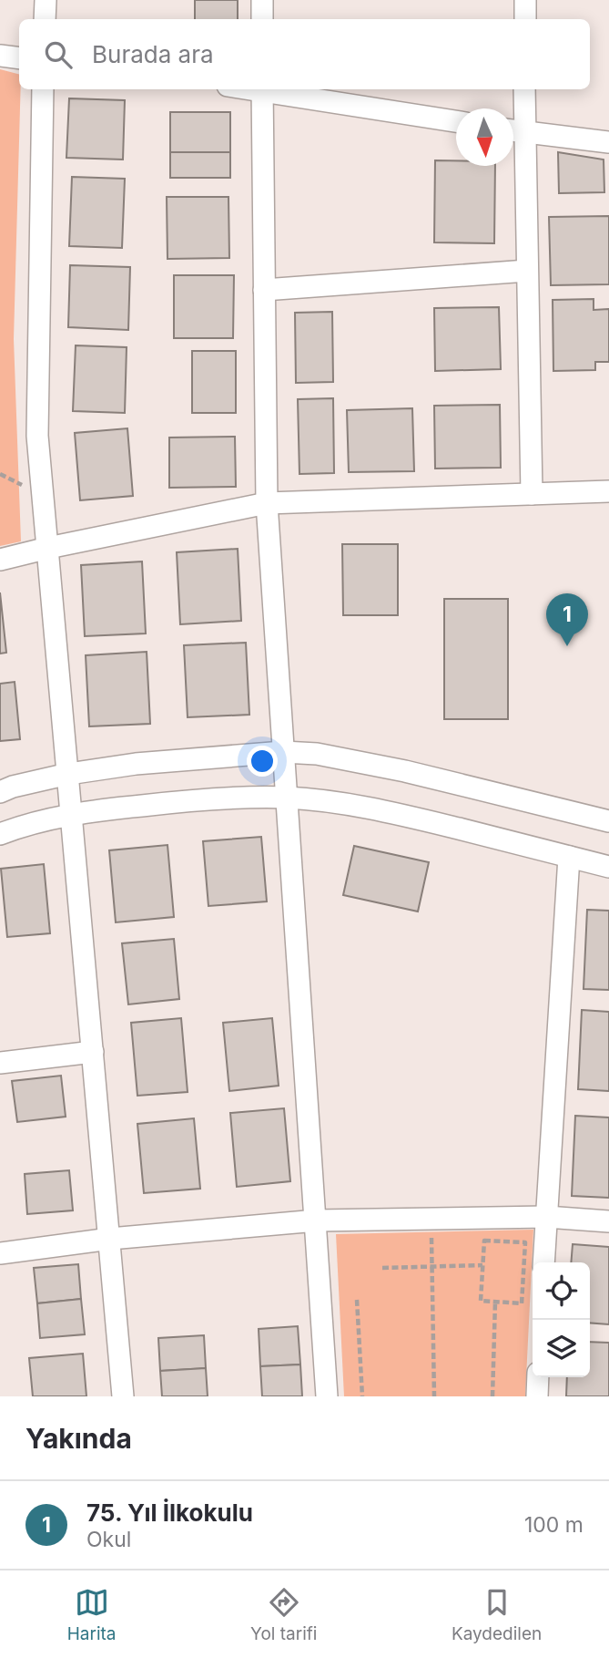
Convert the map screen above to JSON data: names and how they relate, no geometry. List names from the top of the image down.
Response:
{
  "north": "bottom",
  "page": {
    "search": "Burada ara",
    "pins": "1",
    "heading": "Yakında",
    "list": [
      {
        "mark": "1",
        "name": "75. Yıl İlkokulu",
        "note": "Okul",
        "value": "100 m"
      }
    ],
    "nav": ["Harita", "Yol tarifi", "Kaydedilen"]
  }
}
